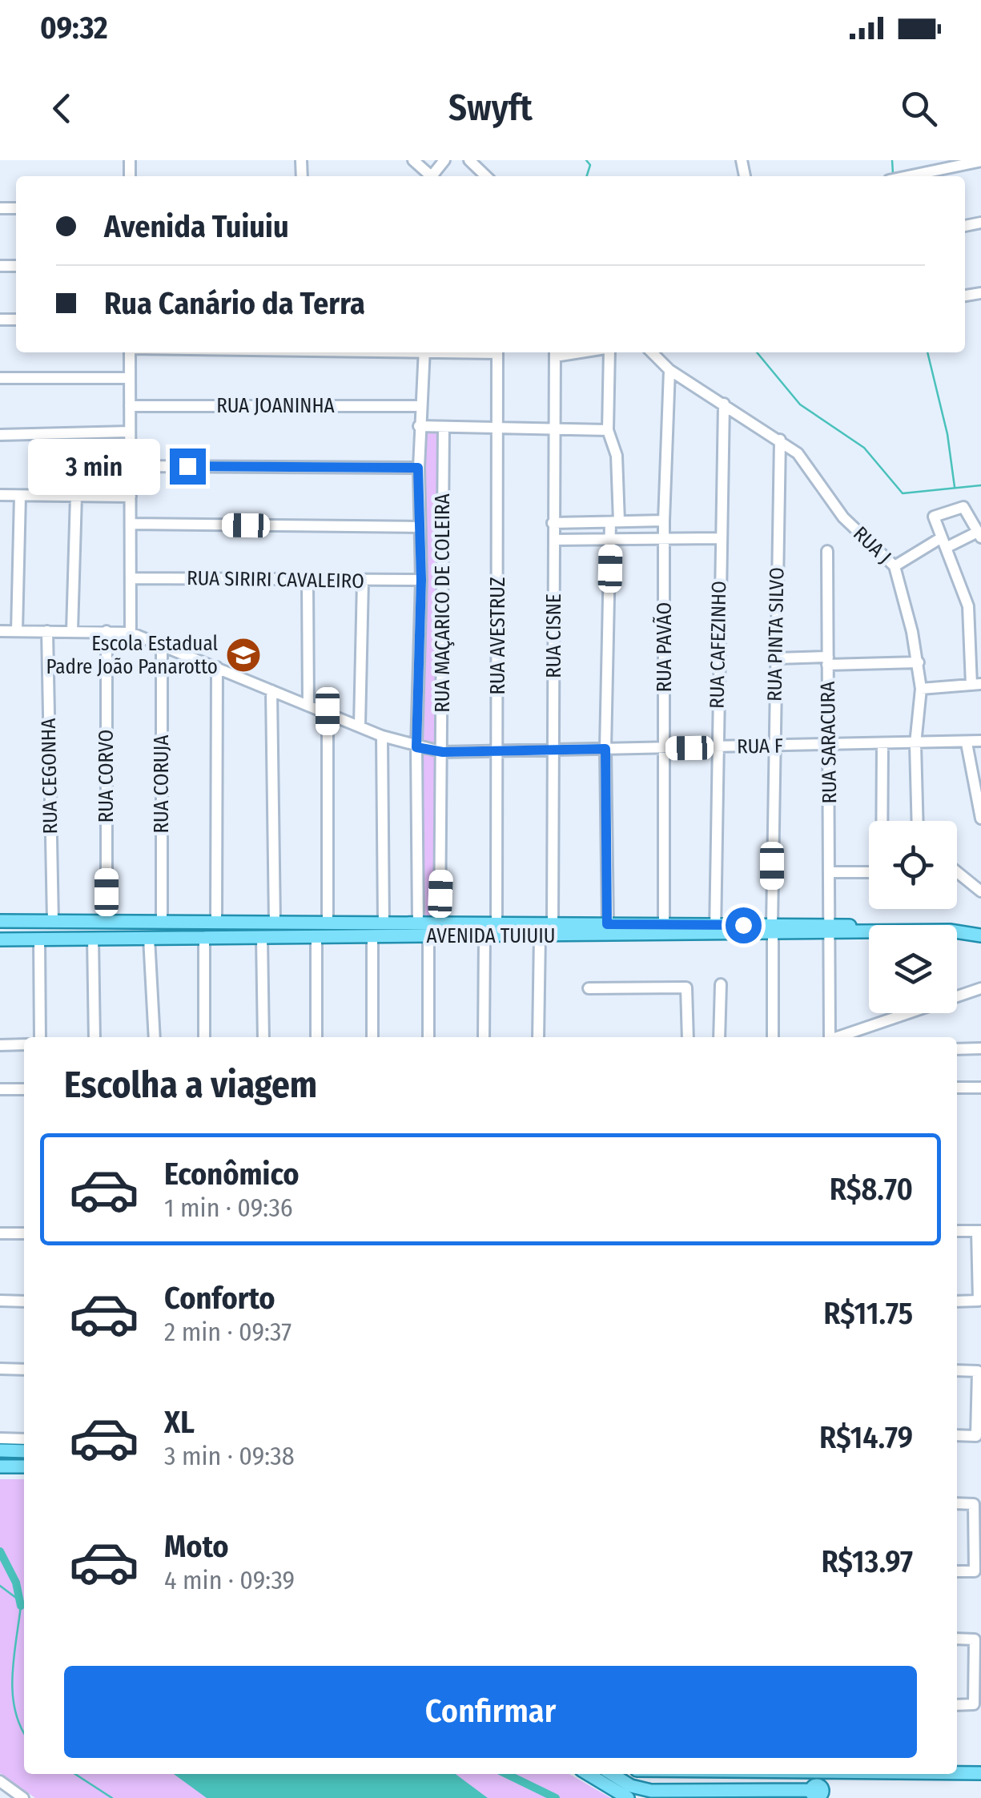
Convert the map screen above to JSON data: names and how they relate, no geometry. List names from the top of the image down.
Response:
{
  "streets": {
    "main road": ["AVENIDA TUIUIU"],
    "street": [
      "RUA JOANINHA",
      "RUA J",
      "RUA SIRIRI CAVALEIRO",
      "RUA MAÇARICO DE COLEIRA",
      "RUA PINTA SILVO",
      "RUA AVESTRUZ",
      "RUA CISNE",
      "RUA CAFEZINHO",
      "RUA PAVÃO",
      "RUA SARACURA",
      "RUA F",
      "RUA CEGONHA",
      "RUA CORVO",
      "RUA CORUJA"
    ]
  },
  "crossings": [
    ["RUA J", "RUA PINTA SILVO"],
    ["RUA J", "RUA CAFEZINHO"],
    ["RUA J", "RUA PAVÃO"],
    ["RUA J", "RUA F"],
    ["RUA MAÇARICO DE COLEIRA", "RUA F"],
    ["RUA MAÇARICO DE COLEIRA", "AVENIDA TUIUIU"],
    ["RUA PINTA SILVO", "RUA F"],
    ["RUA PINTA SILVO", "AVENIDA TUIUIU"],
    ["RUA AVESTRUZ", "RUA F"],
    ["RUA AVESTRUZ", "AVENIDA TUIUIU"],
    ["RUA CISNE", "RUA F"],
    ["RUA CISNE", "AVENIDA TUIUIU"],
    ["RUA CAFEZINHO", "RUA F"],
    ["RUA CAFEZINHO", "AVENIDA TUIUIU"],
    ["RUA PAVÃO", "RUA F"],
    ["RUA PAVÃO", "AVENIDA TUIUIU"],
    ["RUA SARACURA", "RUA F"],
    ["RUA SARACURA", "AVENIDA TUIUIU"],
    ["RUA F", "RUA CEGONHA"],
    ["RUA F", "RUA CORVO"],
    ["RUA F", "RUA CORUJA"],
    ["RUA CEGONHA", "AVENIDA TUIUIU"],
    ["RUA CORVO", "AVENIDA TUIUIU"],
    ["RUA CORUJA", "AVENIDA TUIUIU"]
  ],
  "places": {
    "school or university": ["Escola Estadual Padre João Panarotto"]
  },
  "page": {
    "status": "09:32",
    "header": "Swyft",
    "banner": ["Avenida Tuiuiu", "Rua Canário da Terra"],
    "bubble": "3 min",
    "heading": "Escolha a viagem",
    "list": [
      {
        "name": "Econômico",
        "note": "1 min · 09:36",
        "value": "R$8.70"
      },
      {
        "name": "Conforto",
        "note": "2 min · 09:37",
        "value": "R$11.75"
      },
      {
        "name": "XL",
        "note": "3 min · 09:38",
        "value": "R$14.79"
      },
      {
        "name": "Moto",
        "note": "4 min · 09:39",
        "value": "R$13.97"
      }
    ],
    "buttons": "Confirmar"
  }
}
